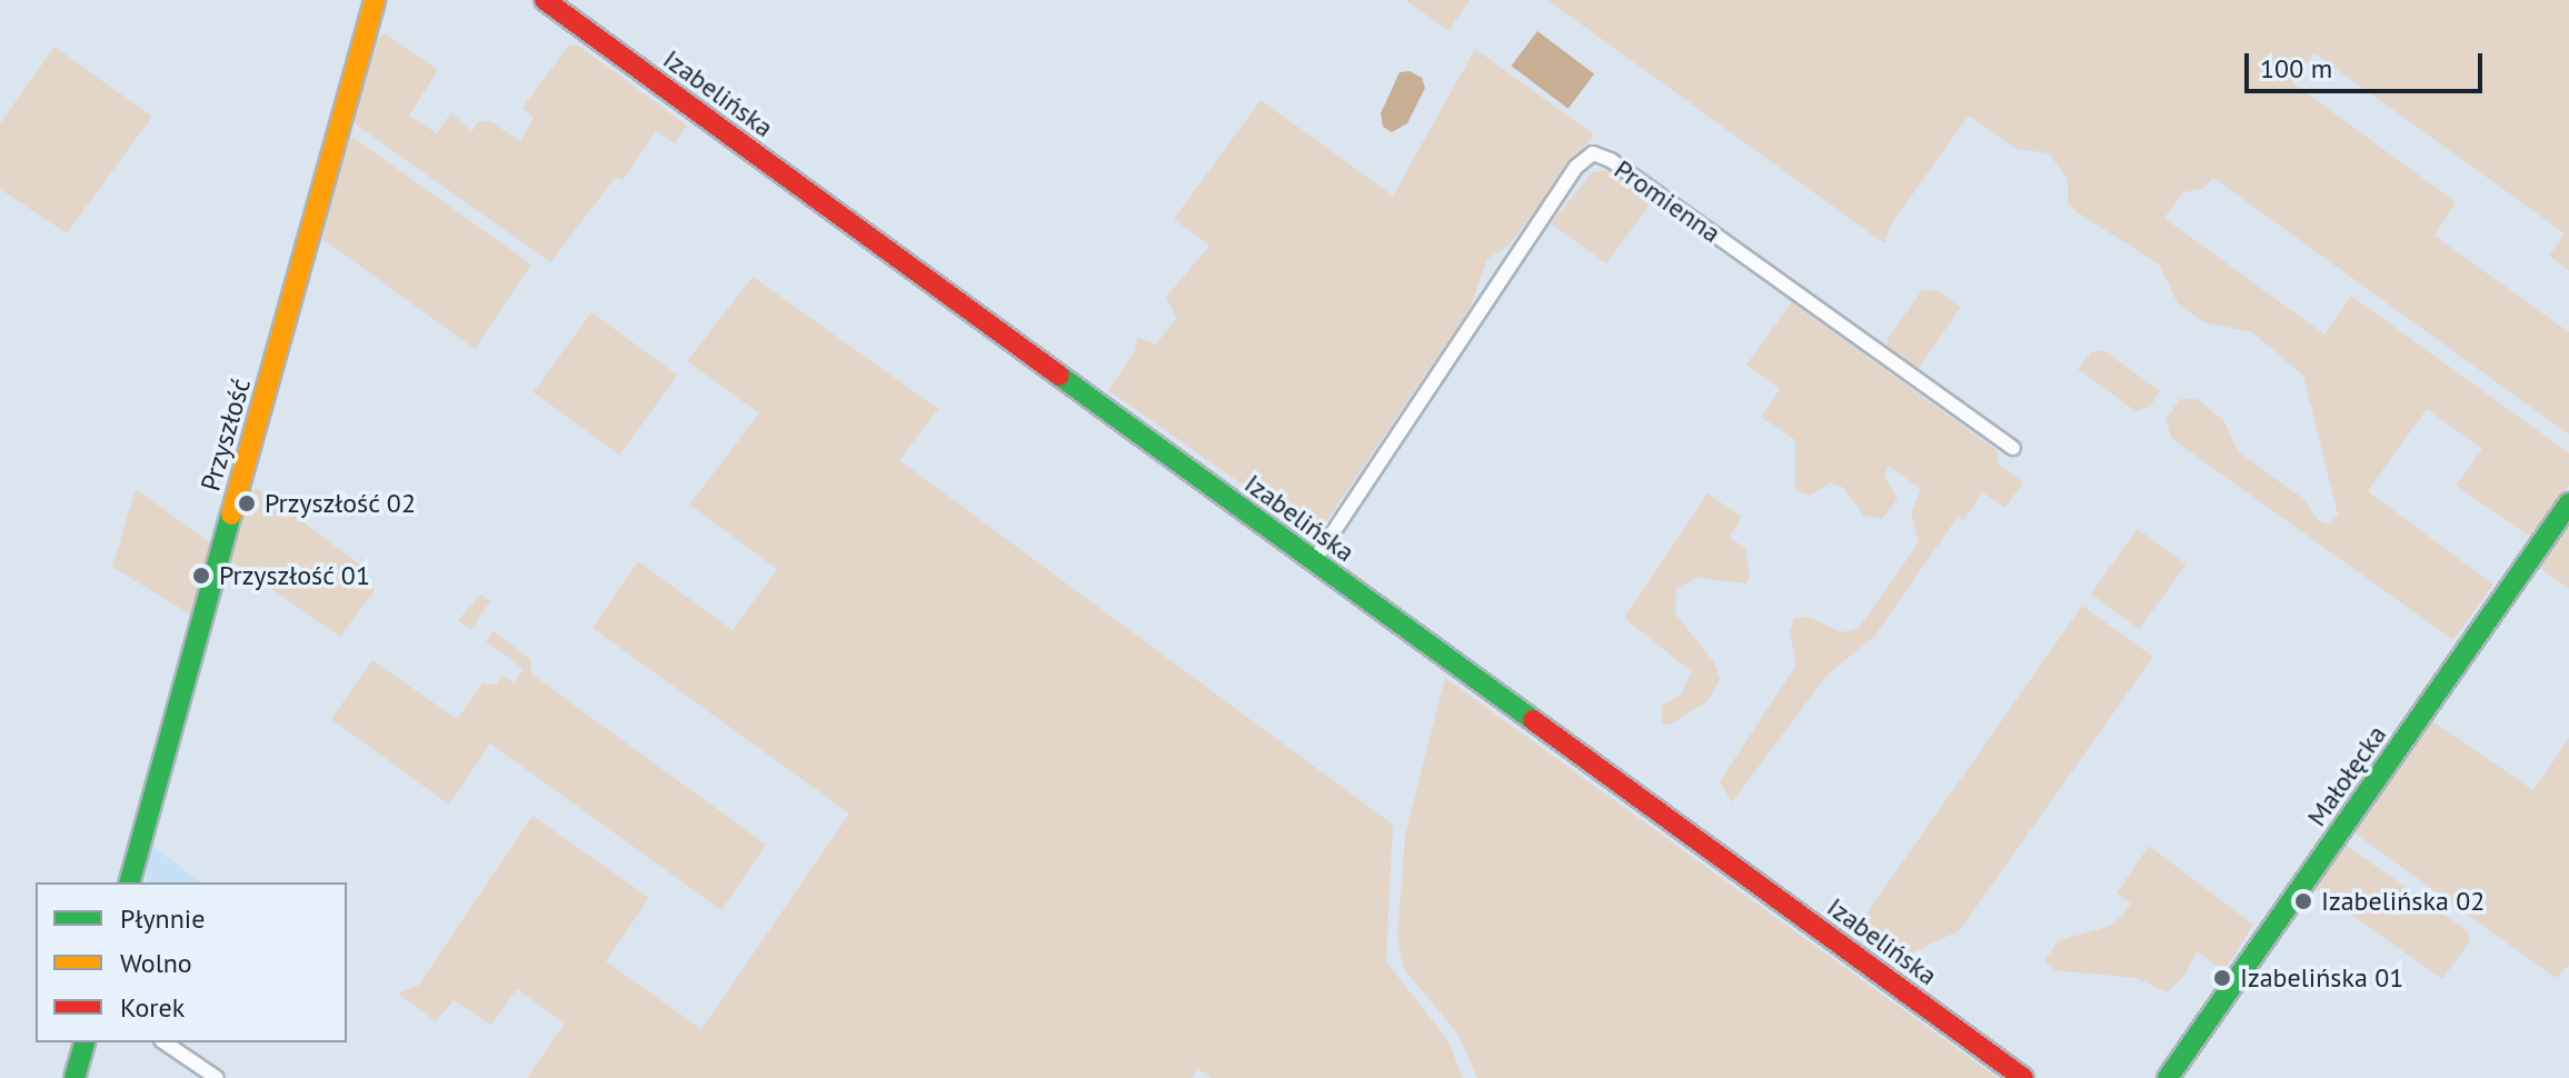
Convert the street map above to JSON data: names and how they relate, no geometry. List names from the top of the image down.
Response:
{
  "streets": {
    "street": [
      "Izabelińska",
      "Promienna",
      "Przyszłość",
      "Małołęcka"
    ]
  },
  "crossings": [
    ["Izabelińska", "Promienna"]
  ],
  "places": [
    "Przyszłość 02",
    "Przyszłość 01",
    "Izabelińska 02",
    "Izabelińska 01"
  ],
  "legend": ["Płynnie", "Wolno", "Korek"],
  "scale_bar": "100 m"
}
